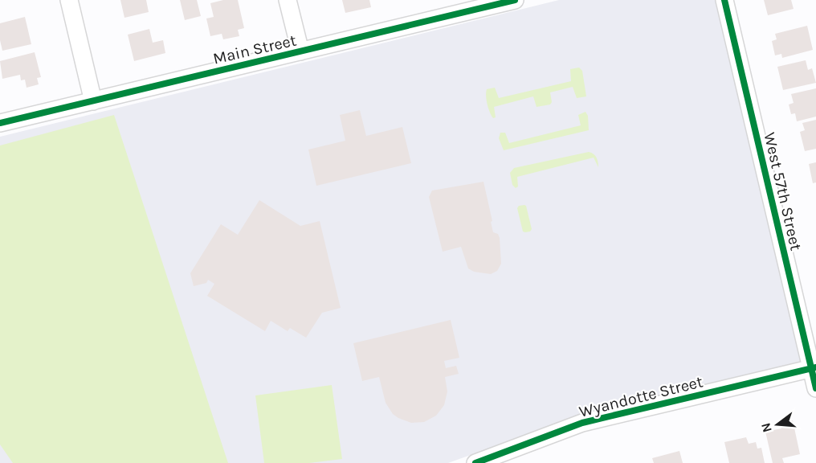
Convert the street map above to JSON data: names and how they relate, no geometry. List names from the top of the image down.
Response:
{
  "streets": {
    "street": ["Main Street", "West 57th Street", "Wyandotte Street"]
  },
  "crossings": [
    ["West 57th Street", "Wyandotte Street"]
  ],
  "north": "left"
}
